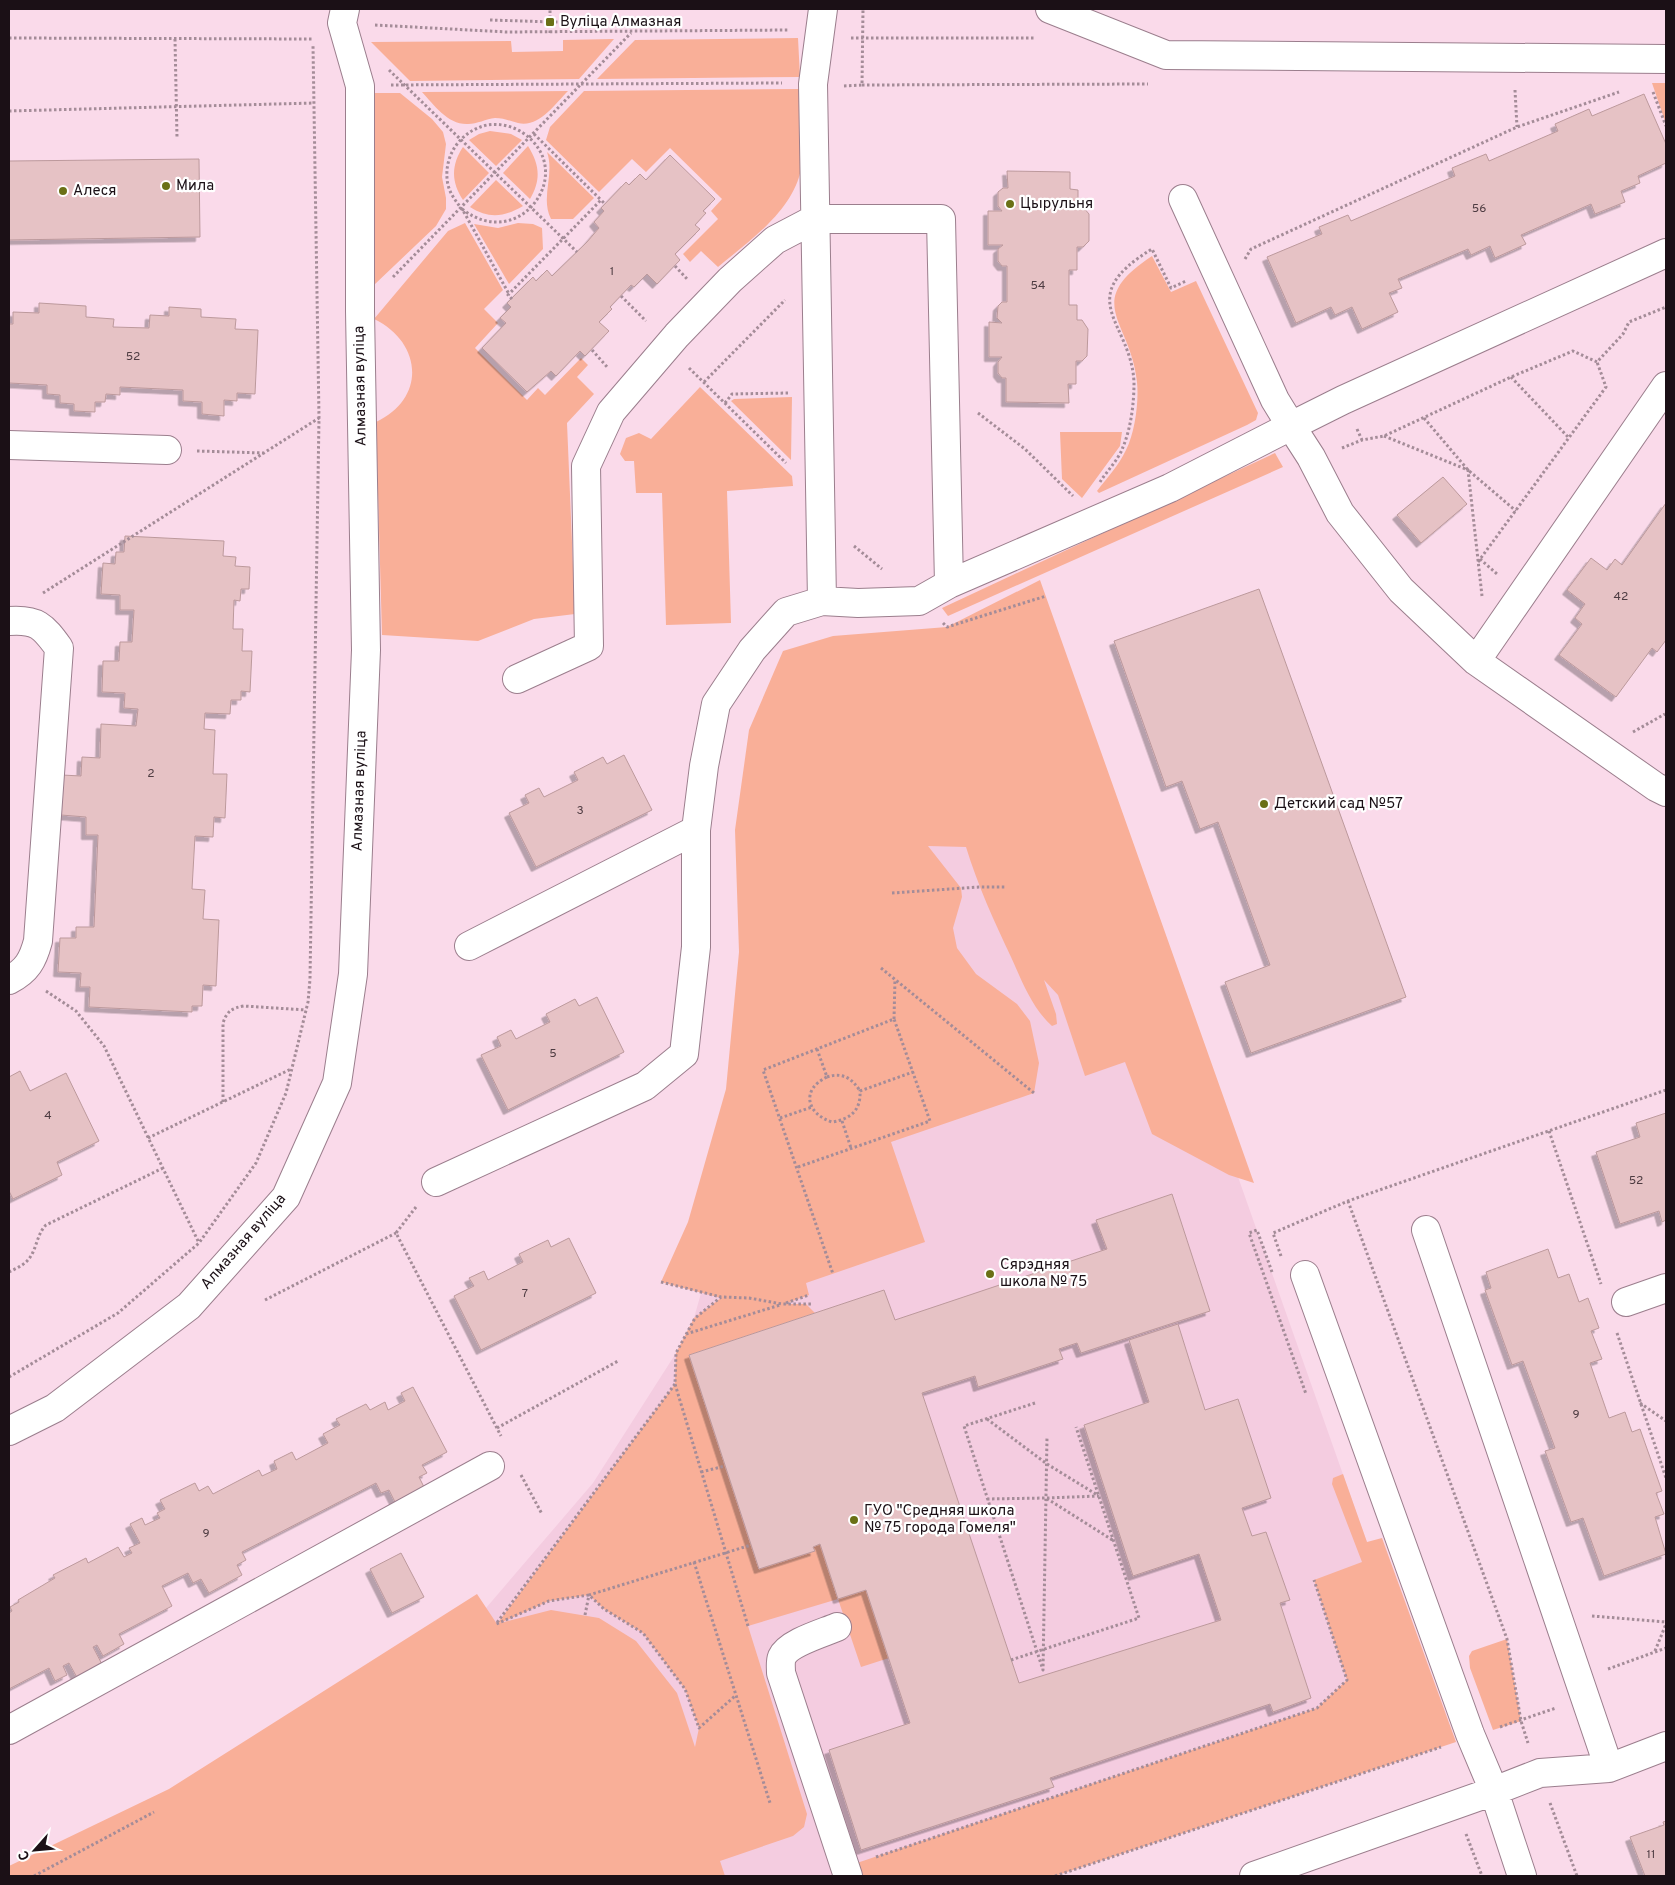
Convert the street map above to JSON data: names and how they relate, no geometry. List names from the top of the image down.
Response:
{
  "streets": {
    "street": ["Алмазная вуліца"]
  },
  "places": {
    "transit": ["Вуліца Алмазная"],
    "other": [
      "Мила",
      "Алеся",
      "Цырульня",
      "Детский сад №57",
      "Сярэдняя школа № 75",
      "ГУО \"Средняя школа № 75 города Гомеля\""
    ]
  },
  "house_numbers": [
    "56",
    "1",
    "54",
    "52",
    "42",
    "2",
    "3",
    "5",
    "4",
    "52",
    "7",
    "9",
    "9",
    "11"
  ],
  "north": "bottom left"
}
